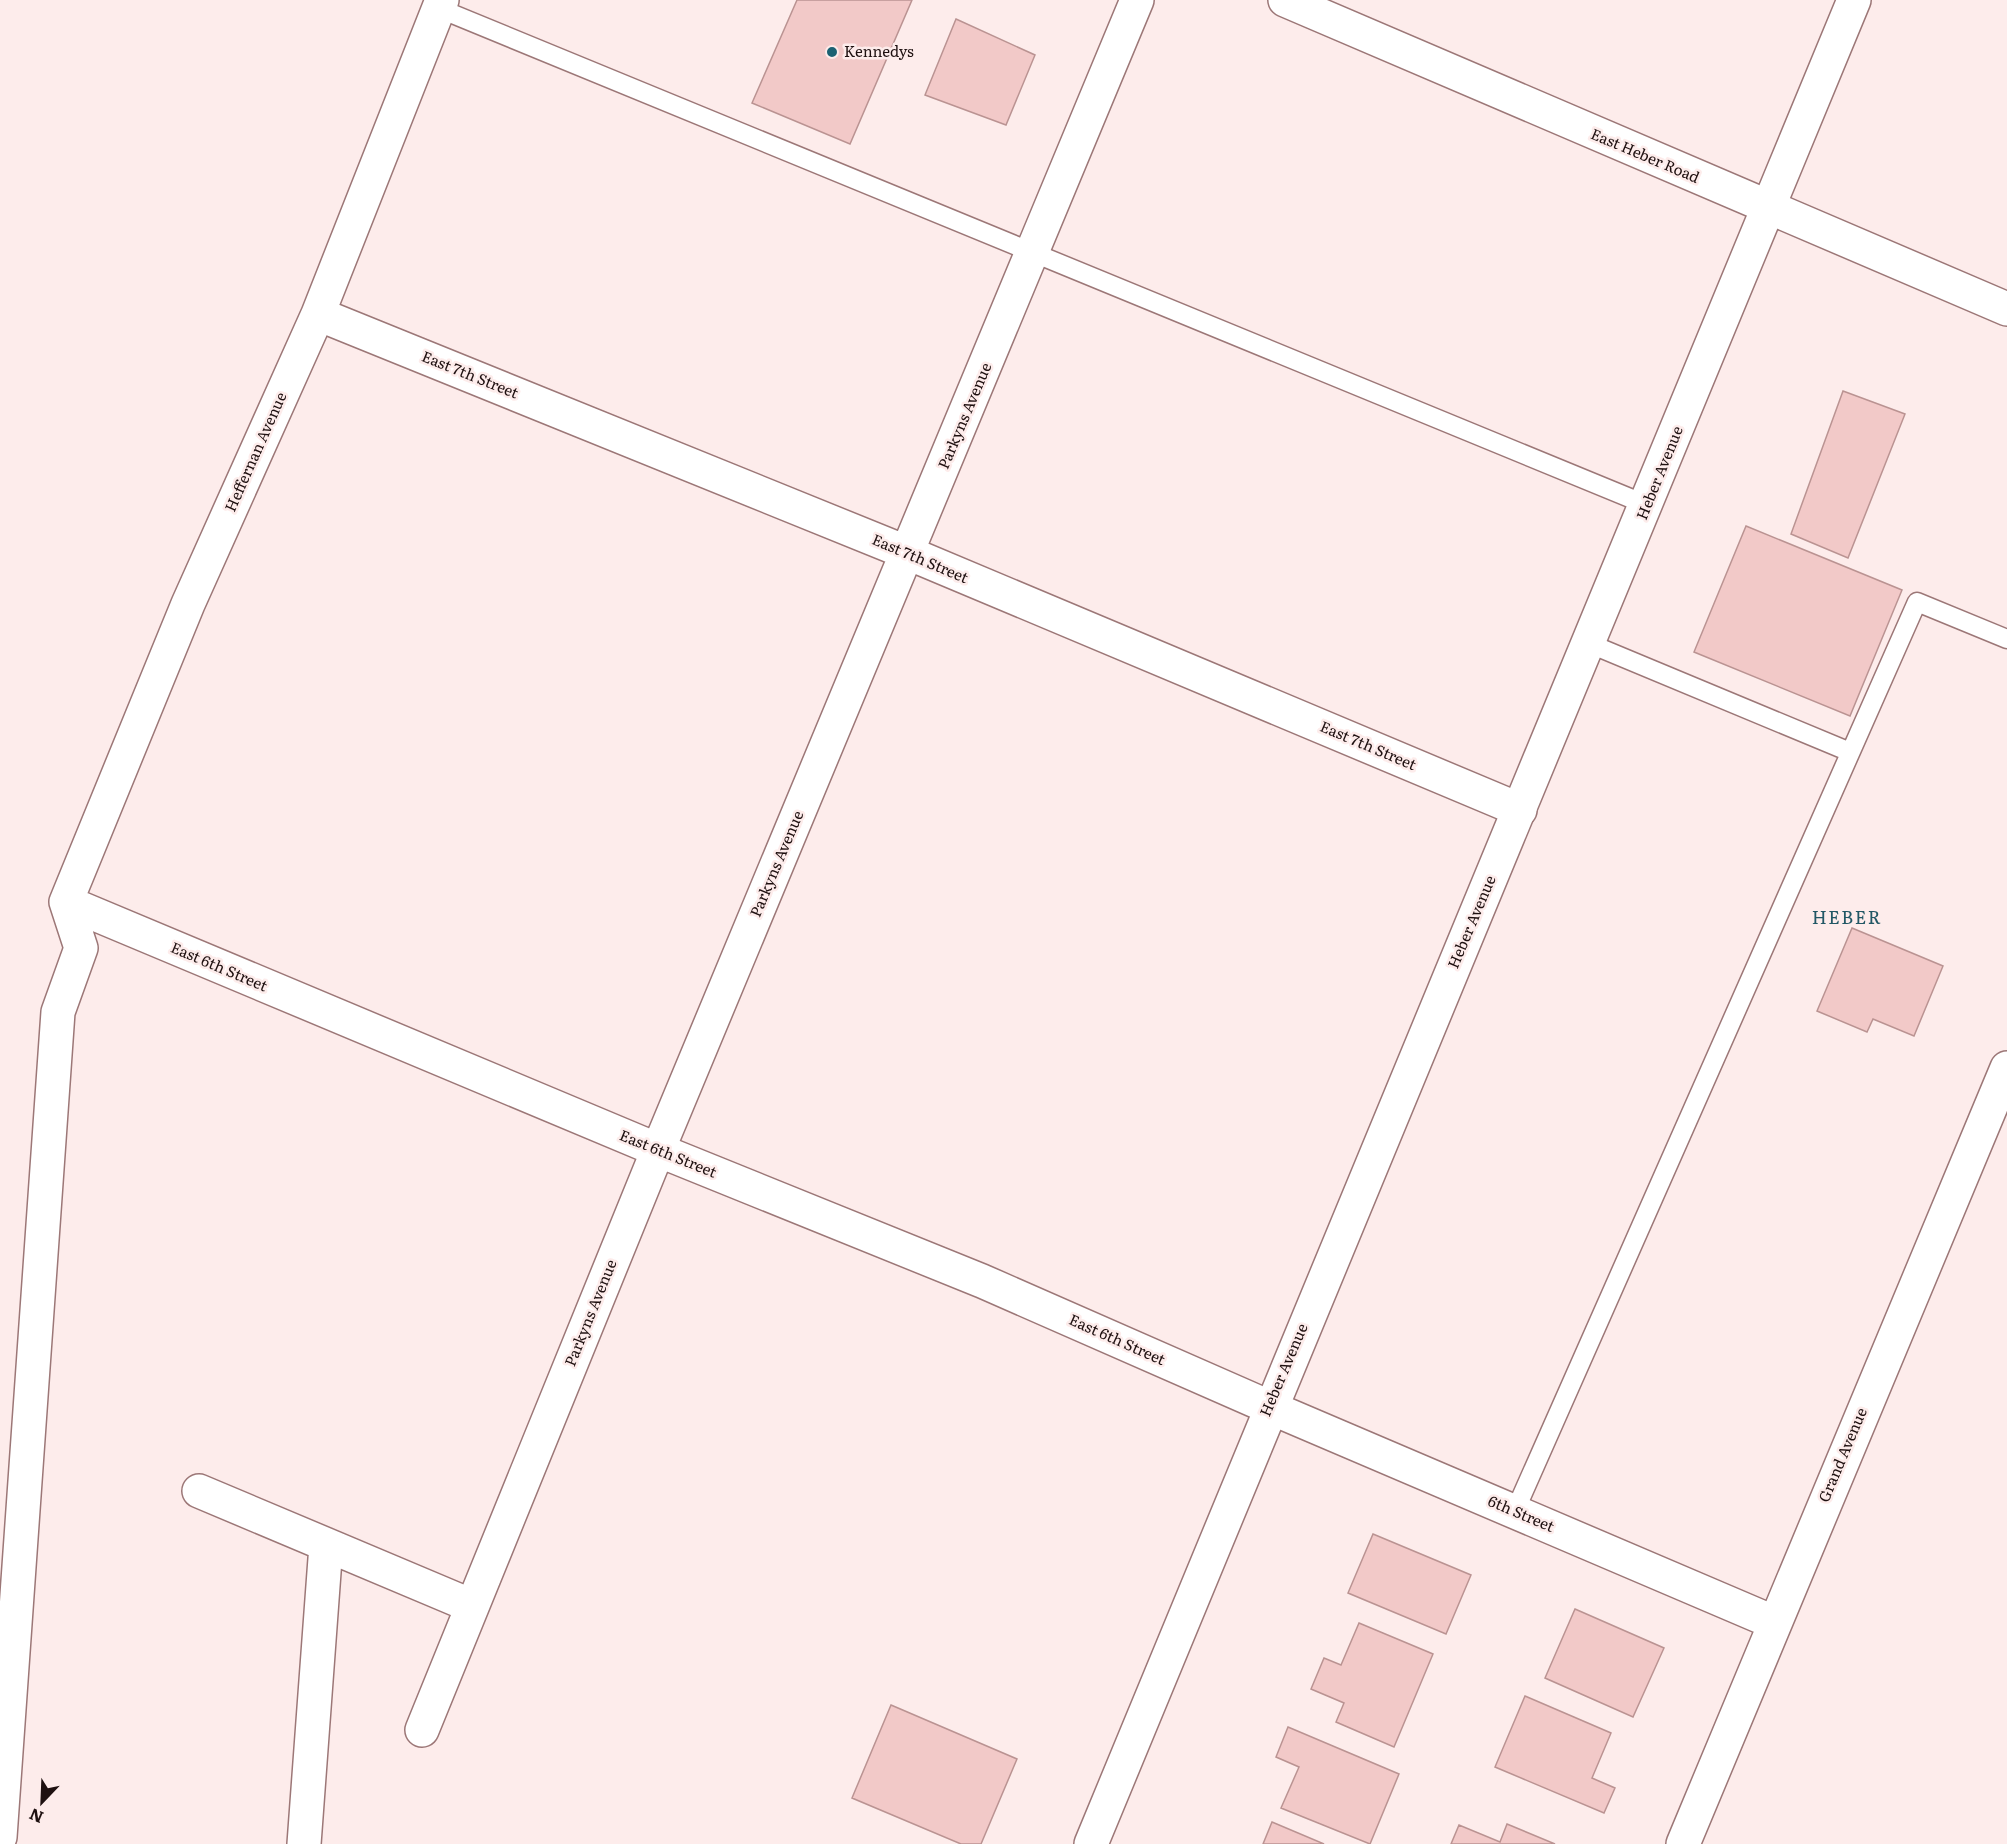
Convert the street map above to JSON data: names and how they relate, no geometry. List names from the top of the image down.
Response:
{
  "streets": {
    "street": [
      "East Heber Road",
      "East 7th Street",
      "Parkyns Avenue",
      "Heffernan Avenue",
      "Heber Avenue",
      "East 6th Street",
      "Grand Avenue",
      "6th Street"
    ]
  },
  "crossings": [
    ["East Heber Road", "Heber Avenue"],
    ["East 7th Street", "Parkyns Avenue"],
    ["East 7th Street", "Heffernan Avenue"],
    ["East 7th Street", "Heber Avenue"],
    ["Parkyns Avenue", "East 6th Street"],
    ["Heffernan Avenue", "East 6th Street"],
    ["Heber Avenue", "East 6th Street"],
    ["Heber Avenue", "6th Street"],
    ["East 6th Street", "6th Street"],
    ["Grand Avenue", "6th Street"]
  ],
  "districts": ["HEBER"],
  "places": ["Kennedys"],
  "north": "bottom left"
}
